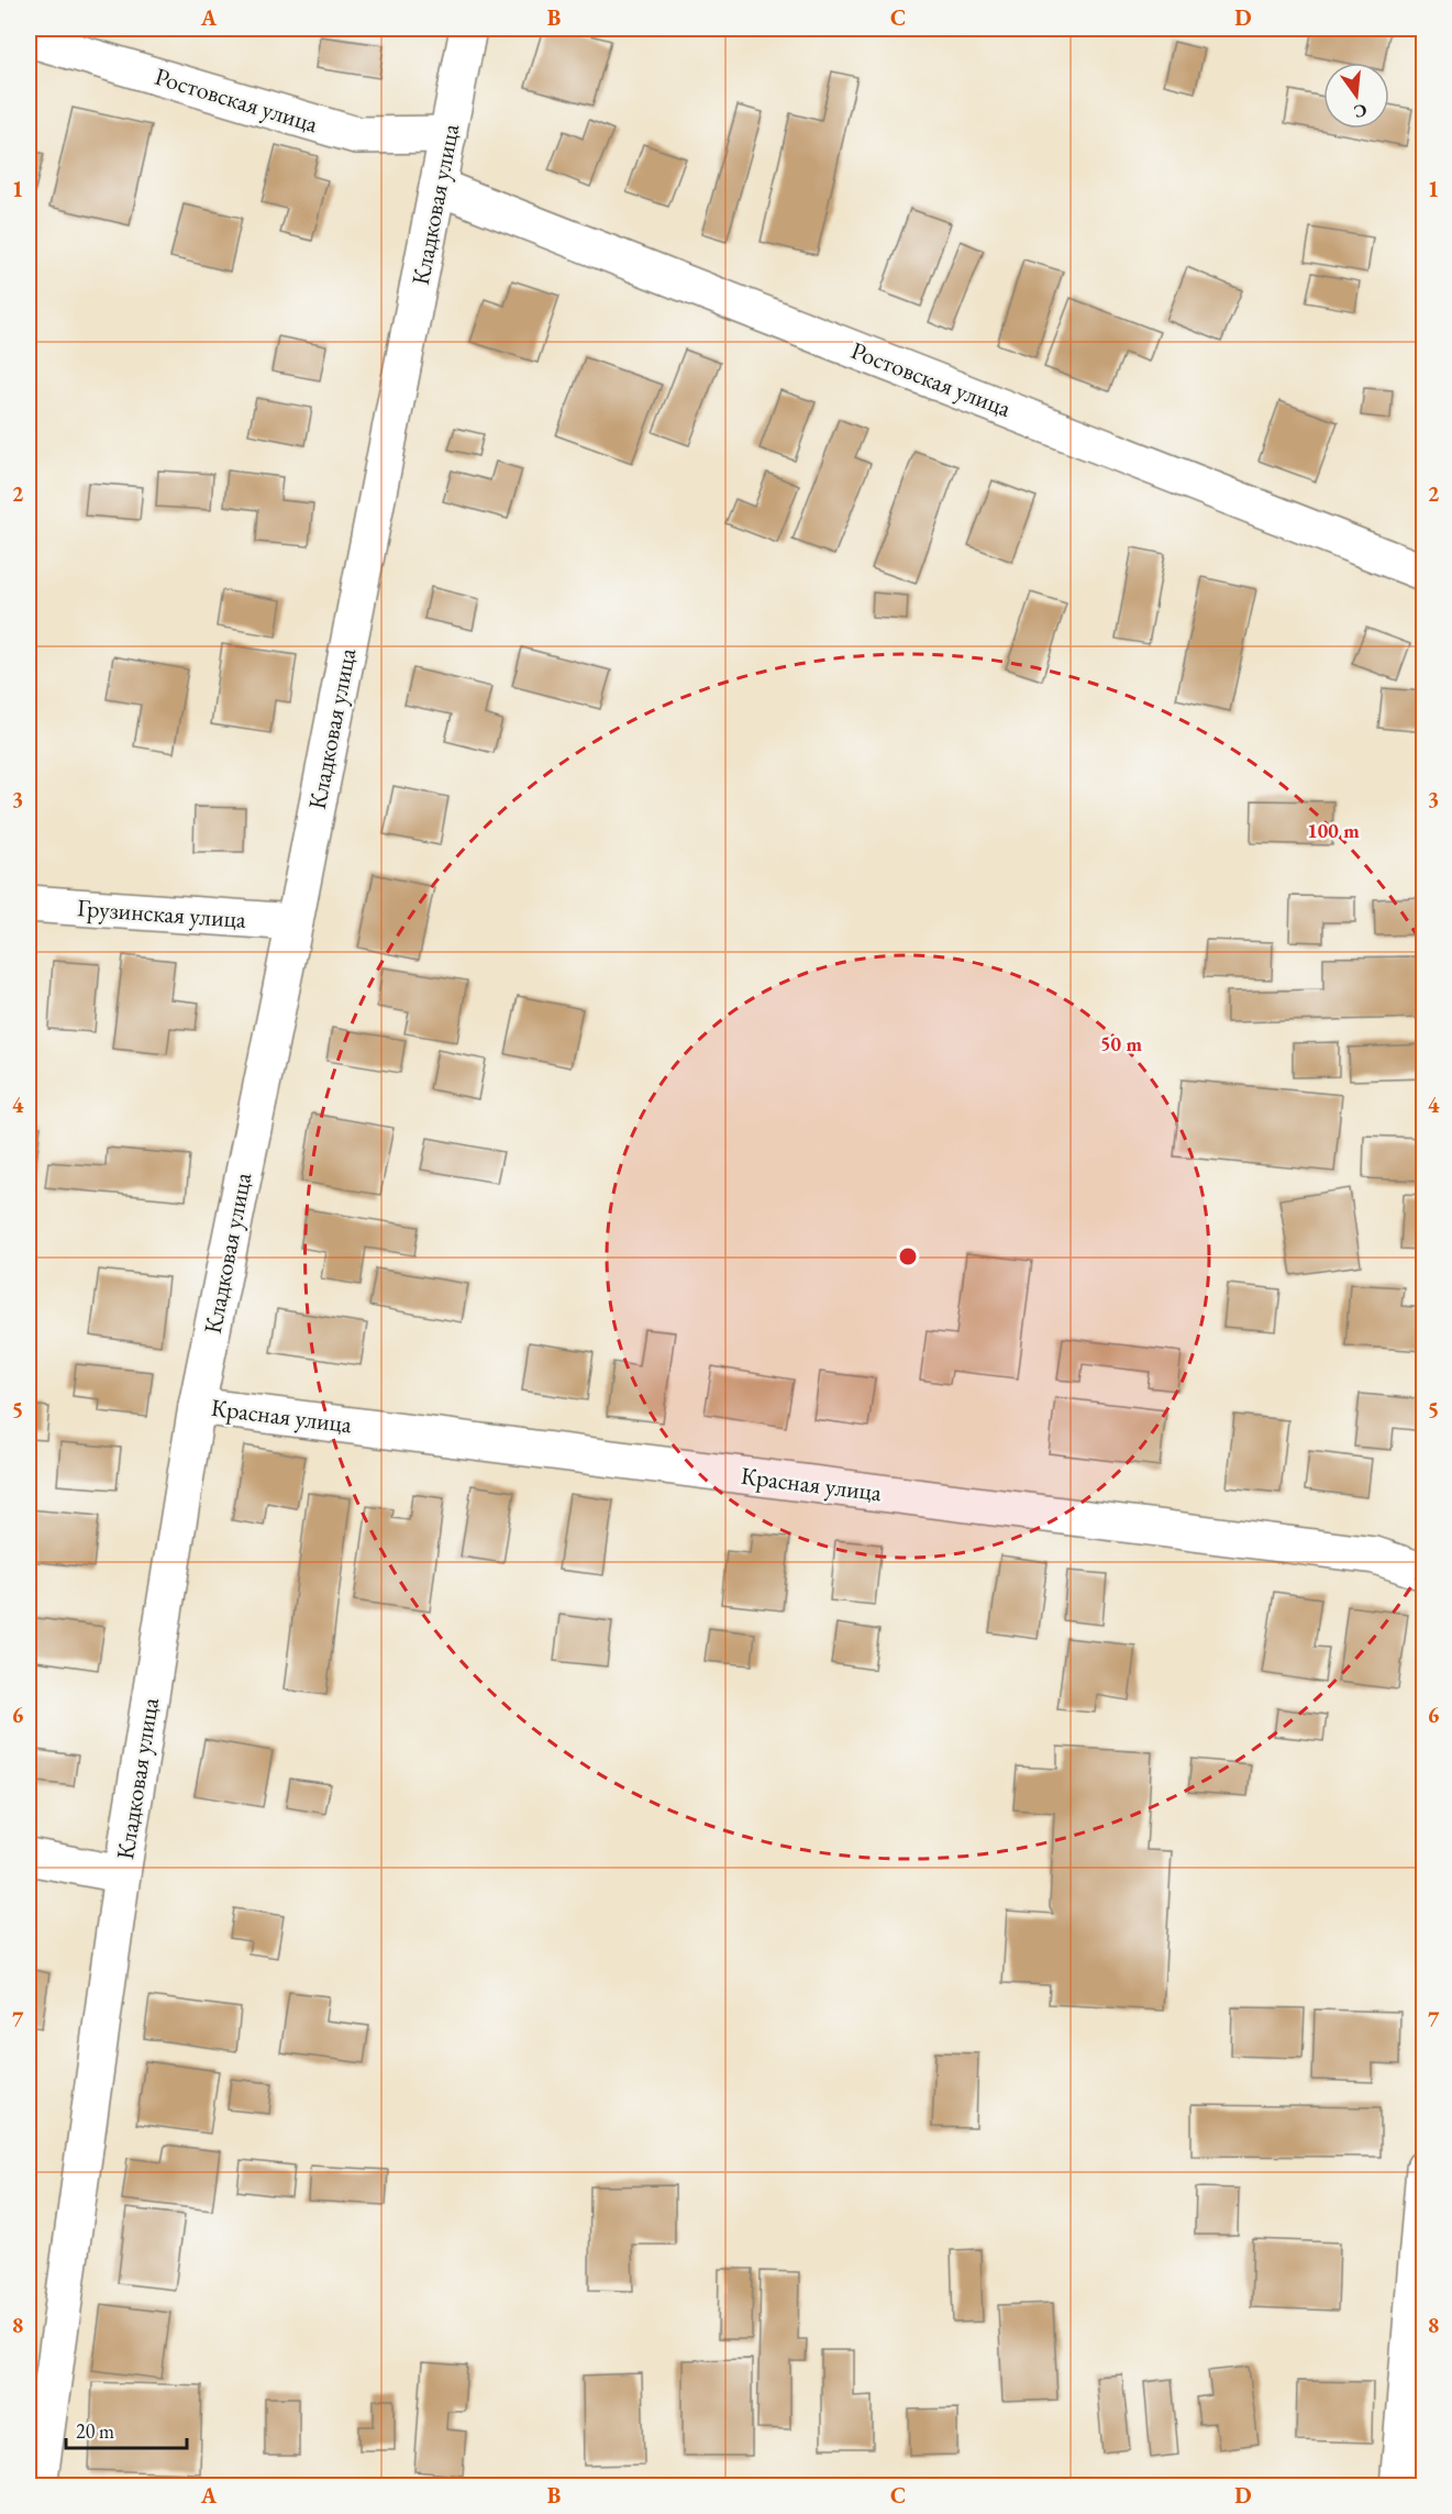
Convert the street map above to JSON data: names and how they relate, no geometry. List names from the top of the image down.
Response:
{
  "streets": {
    "street": [
      "Ростовская улица",
      "Кладковая улица",
      "Грузинская улица",
      "Красная улица"
    ]
  },
  "crossings": [
    ["Ростовская улица", "Кладковая улица"],
    ["Кладковая улица", "Грузинская улица"],
    ["Кладковая улица", "Красная улица"]
  ],
  "scale_bar": "20 m",
  "north": "bottom",
  "grid": {
    "columns": [
      "A",
      "B",
      "C",
      "D"
    ],
    "rows": [
      "1",
      "2",
      "3",
      "4",
      "5",
      "6",
      "7",
      "8"
    ]
  },
  "rings": ["100 m", "50 m"]
}
